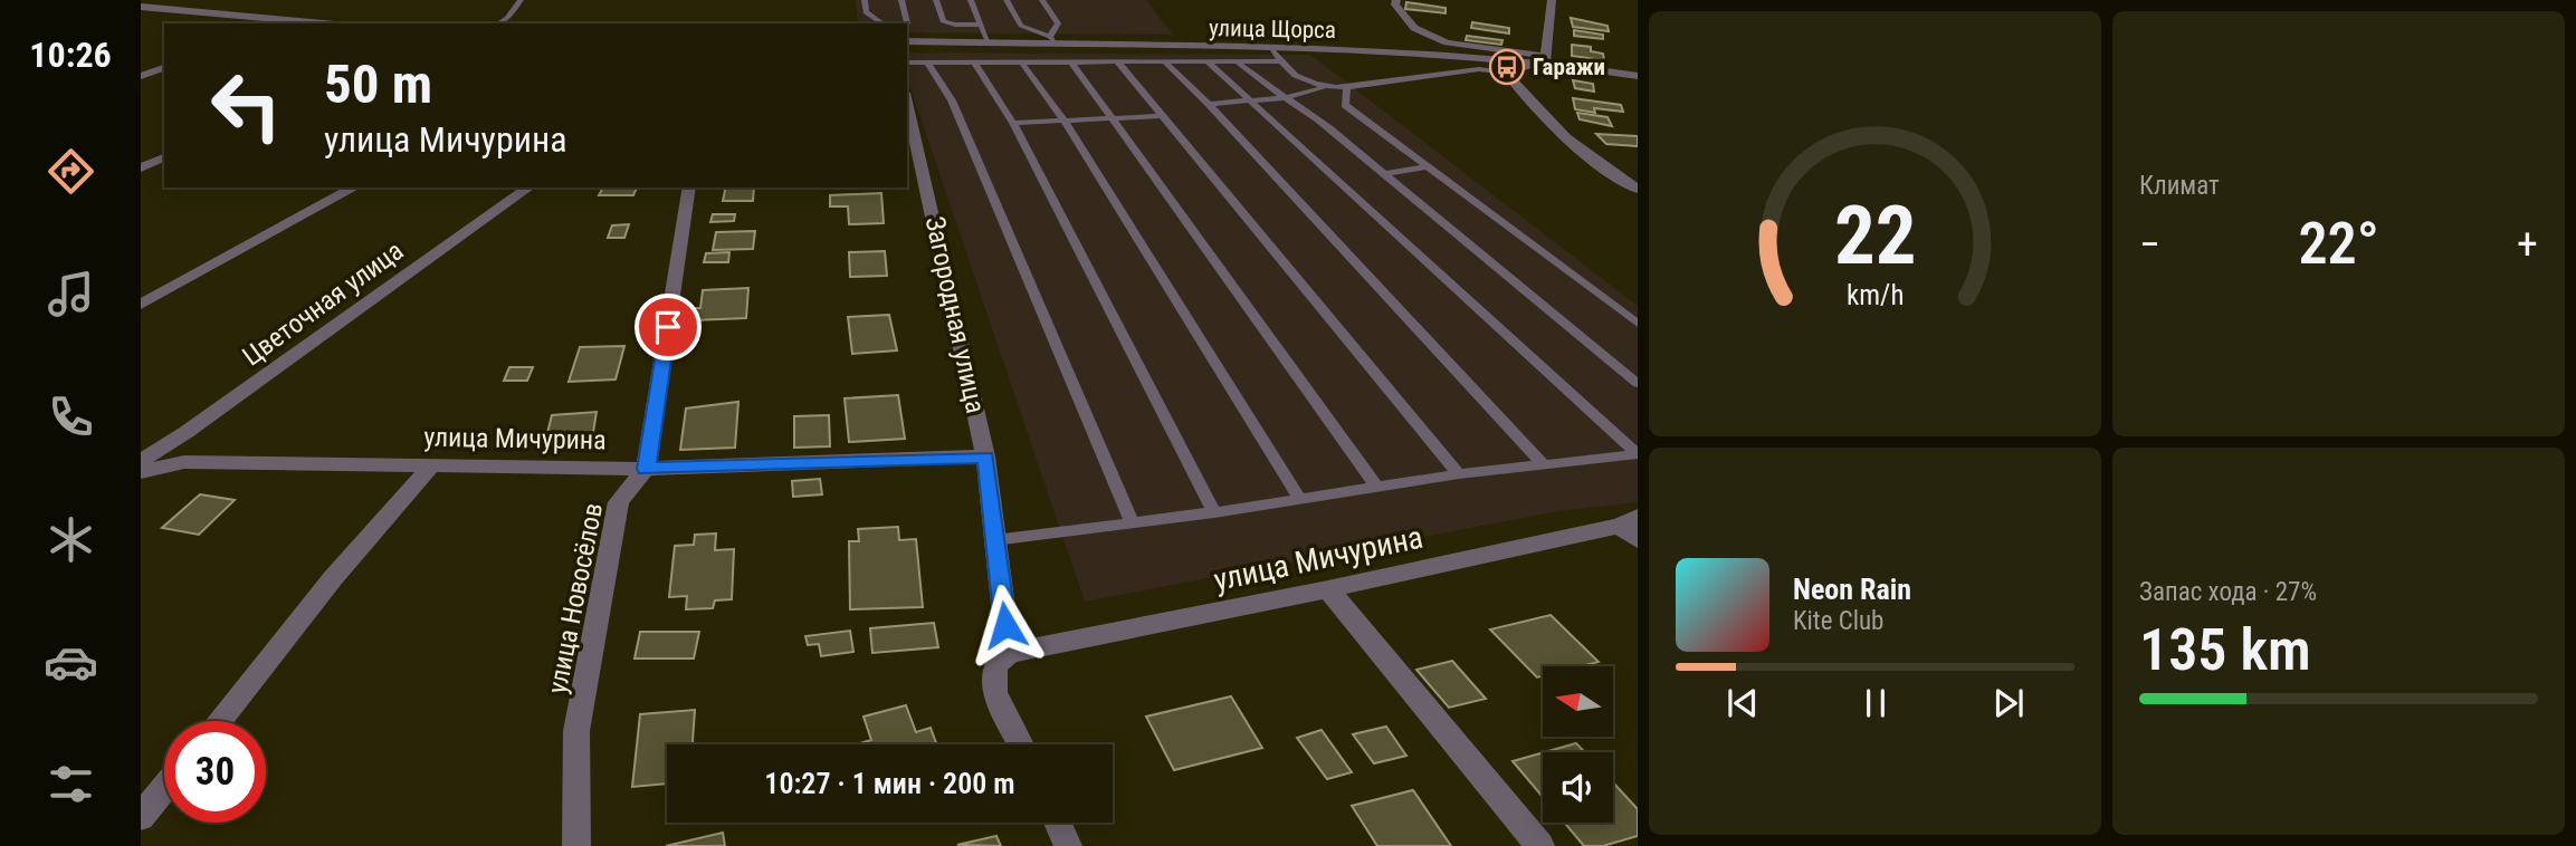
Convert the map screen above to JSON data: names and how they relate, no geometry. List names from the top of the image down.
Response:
{
  "streets": {
    "street": [
      "улица Щорса",
      "Цветочная улица",
      "Загородная улица",
      "улица Мичурина",
      "улица Новосёлов"
    ]
  },
  "crossings": [
    ["Загородная улица", "улица Мичурина"],
    ["улица Мичурина", "улица Новосёлов"]
  ],
  "places": {
    "bus stop": ["Гаражи"]
  },
  "north": "left",
  "page": {
    "tabs": "10:26",
    "tile": [
      "Климат",
      ["Запас хода · 27%", "135 km"]
    ],
    "turn": ["50 m", "улица Мичурина"],
    "heat": ["−", "22°", "+"],
    "song": ["Neon Rain", "Kite Club"],
    "limit": "30",
    "trip": "10:27 · 1 мин · 200 m",
    "gauge": ["22", "km/h"]
  }
}
